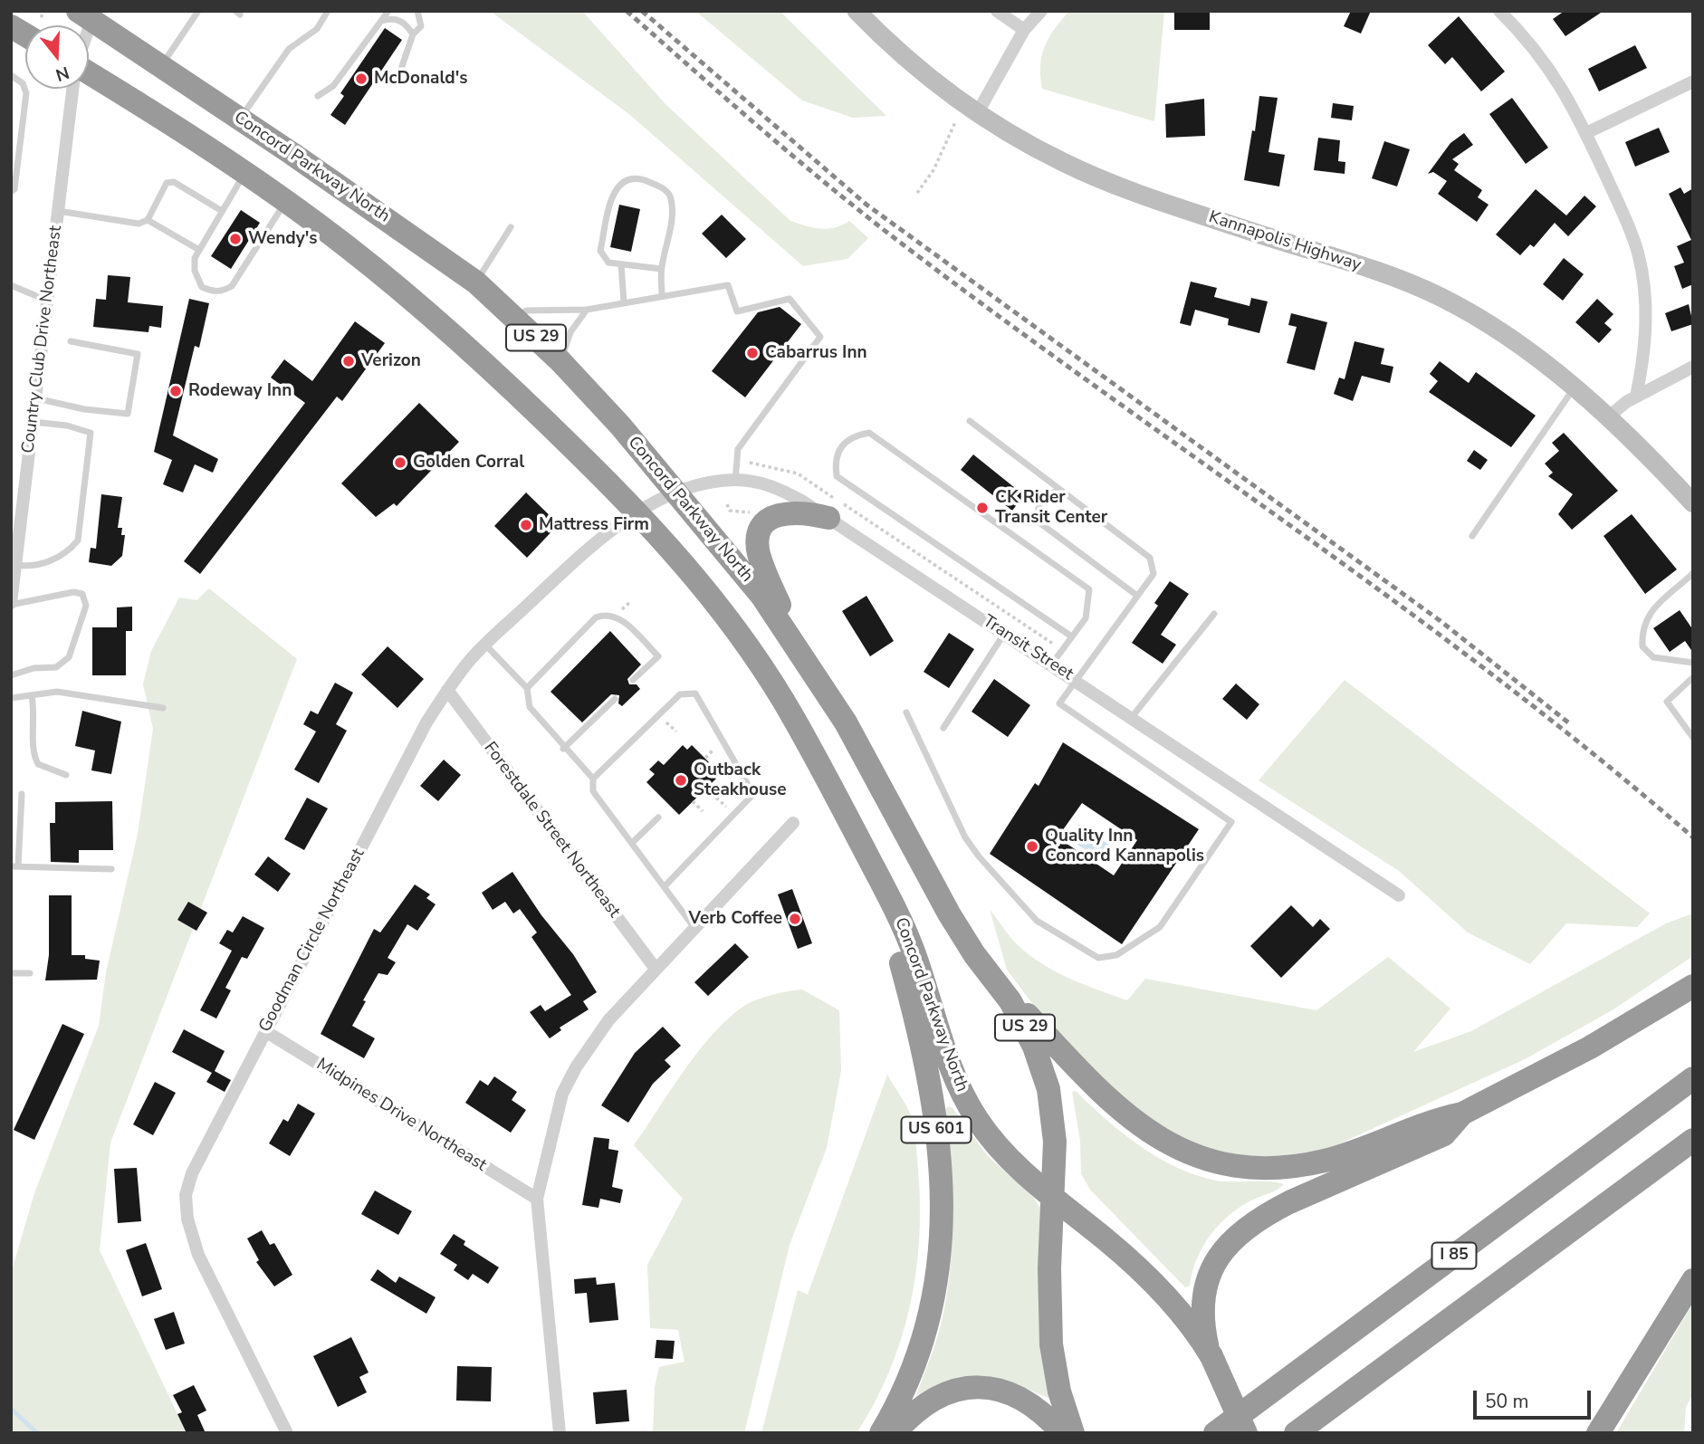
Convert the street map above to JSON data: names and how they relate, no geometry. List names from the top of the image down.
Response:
{
  "streets": {
    "highway": [
      "Concord Parkway North",
      "US 29",
      "US 601",
      "I 85"
    ],
    "main road": ["Kannapolis Highway"],
    "street": [
      "Country Club Drive Northeast",
      "Transit Street",
      "Forestdale Street Northeast",
      "Goodman Circle Northeast",
      "Midpines Drive Northeast"
    ]
  },
  "crossings": [
    ["Concord Parkway North", "US 29"],
    ["Concord Parkway North", "Transit Street"],
    ["Concord Parkway North", "Goodman Circle Northeast"],
    ["Concord Parkway North", "US 601"],
    ["Transit Street", "Goodman Circle Northeast"],
    ["Forestdale Street Northeast", "Goodman Circle Northeast"],
    ["Goodman Circle Northeast", "Midpines Drive Northeast"]
  ],
  "places": [
    "McDonald's",
    "Wendy's",
    "Cabarrus Inn",
    "Verizon",
    "Rodeway Inn",
    "Golden Corral",
    "CK Rider Transit Center",
    "Mattress Firm",
    "Outback Steakhouse",
    "Quality Inn Concord Kannapolis",
    "Verb Coffee"
  ],
  "scale_bar": "50 m",
  "north": "bottom"
}
